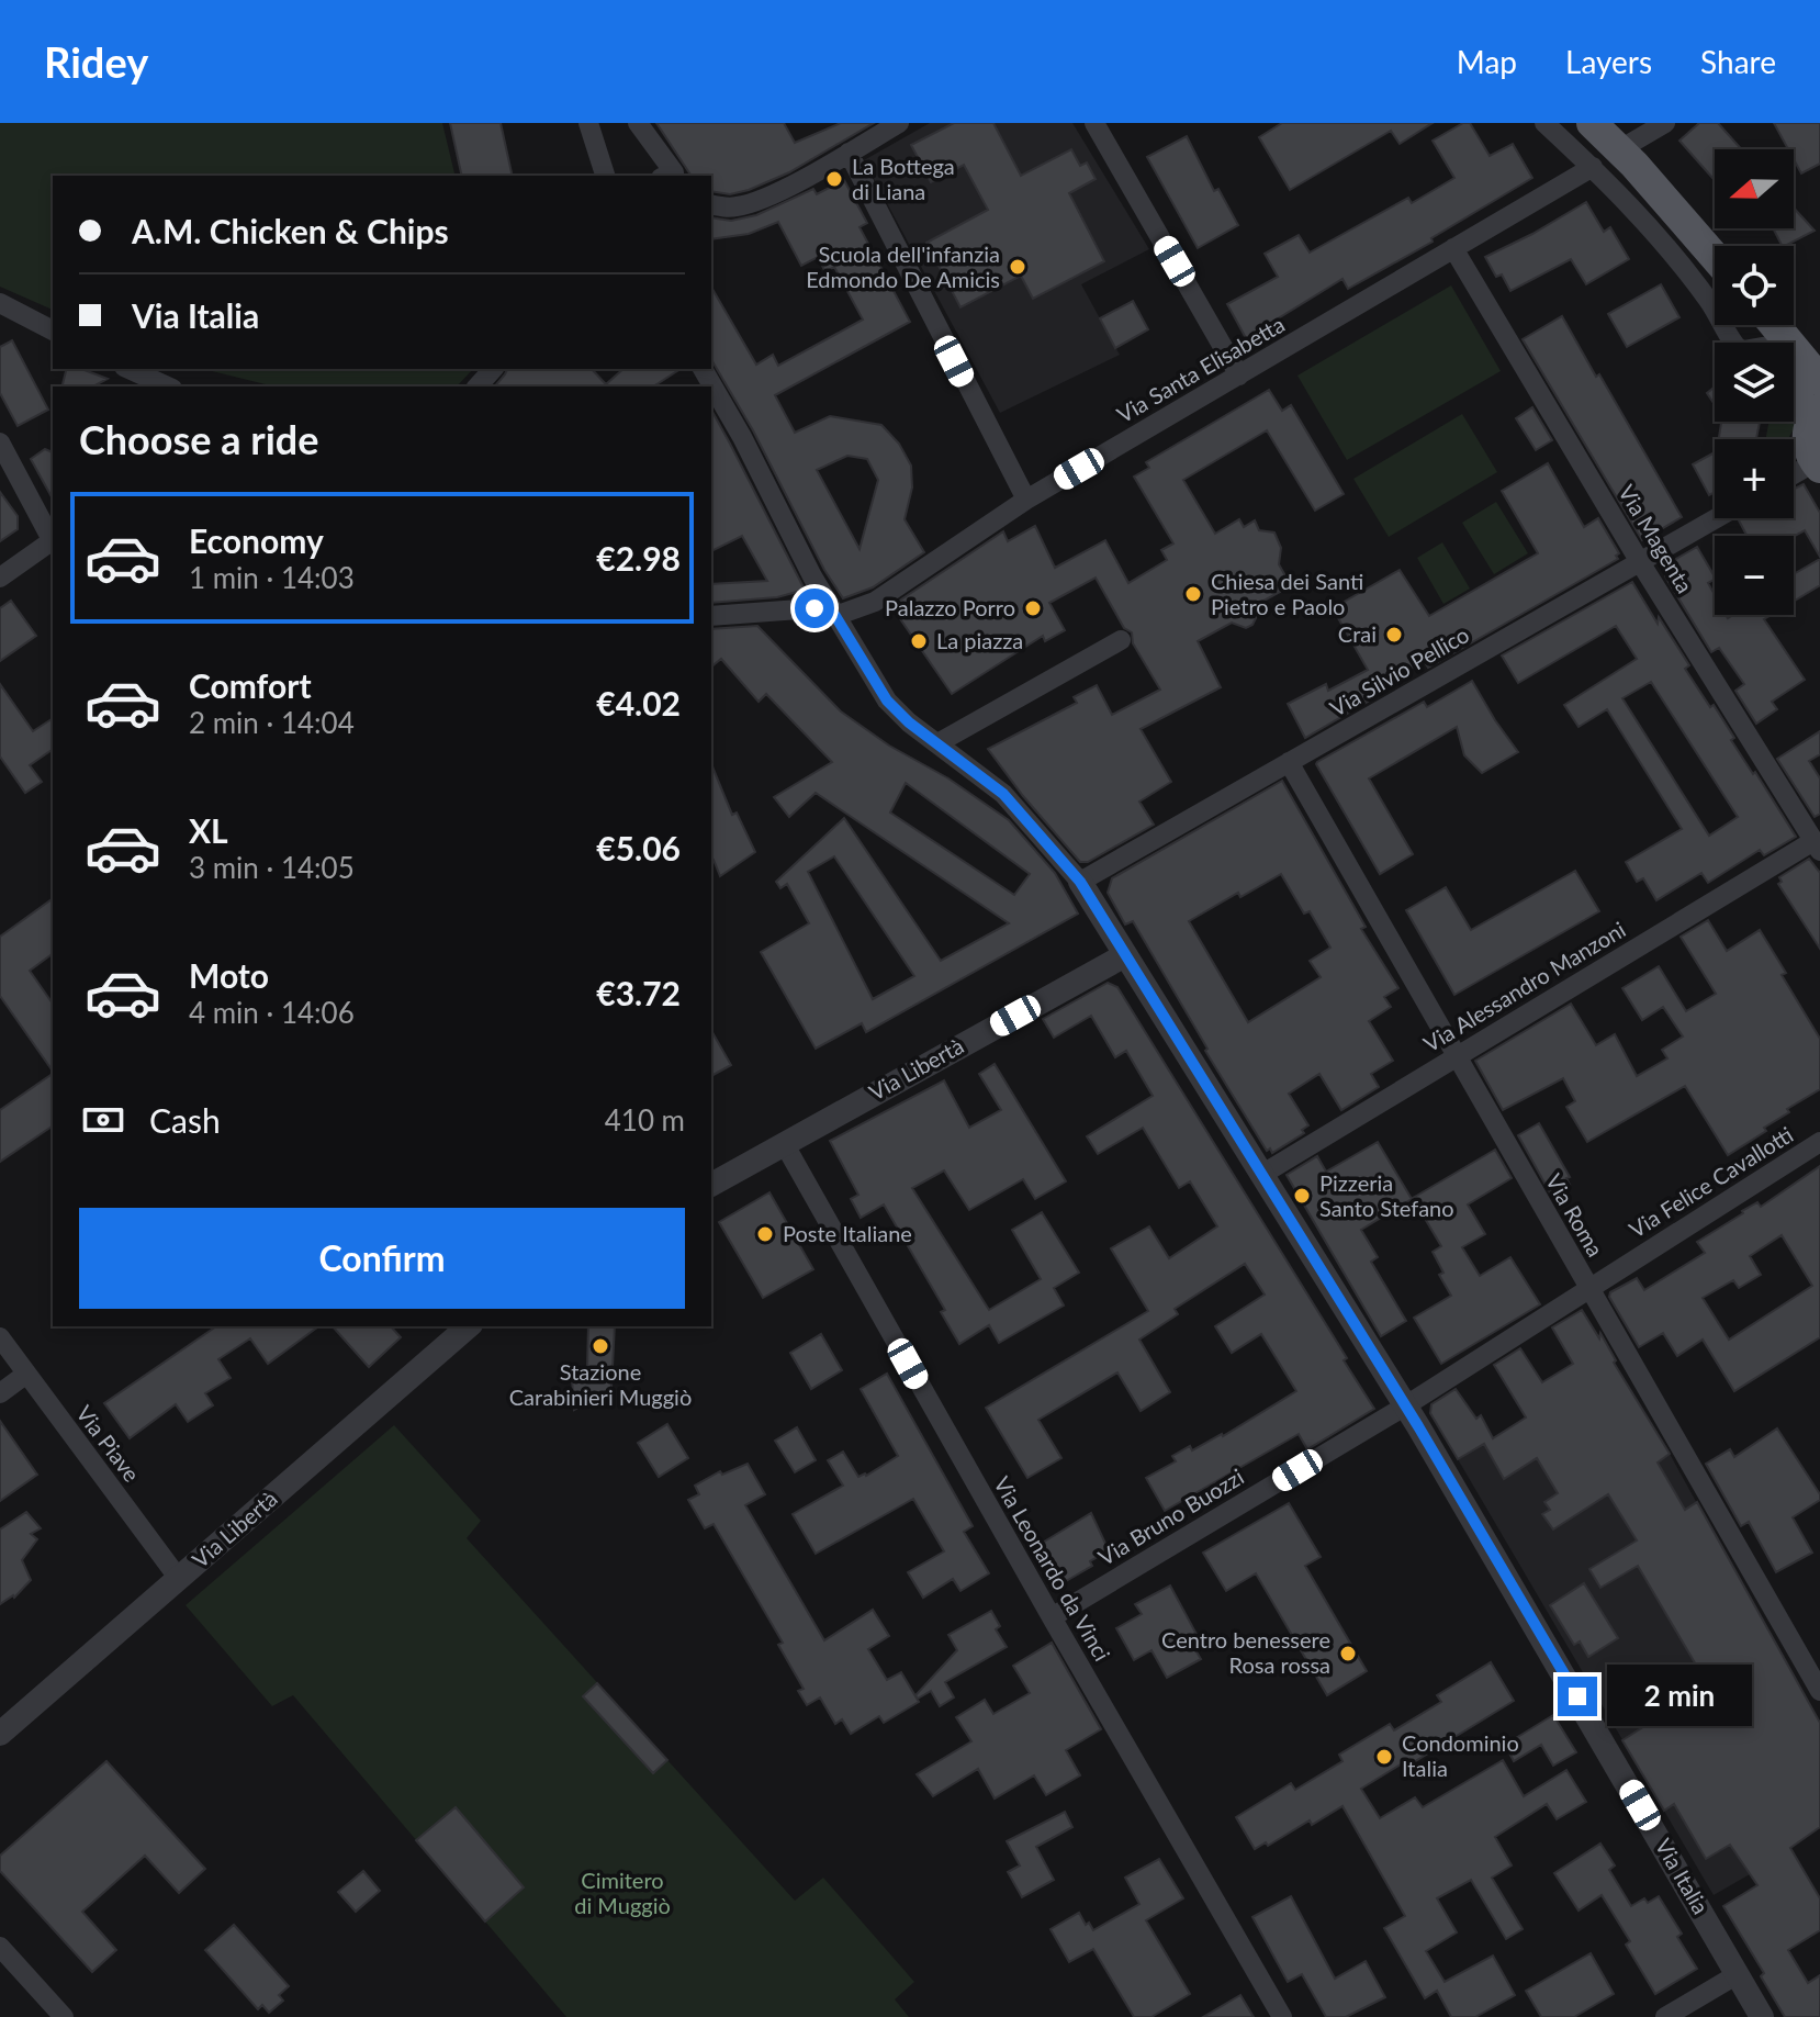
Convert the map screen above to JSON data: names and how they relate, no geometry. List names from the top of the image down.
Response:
{
  "streets": {
    "street": [
      "Via Santa Elisabetta",
      "Via Magenta",
      "Via Silvio Pellico",
      "Via Alessandro Manzoni",
      "Via Libertà",
      "Via Felice Cavallotti",
      "Via Roma",
      "Via Piave",
      "Via Bruno Buozzi",
      "Via Leonardo da Vinci",
      "Via Italia"
    ]
  },
  "crossings": [
    ["Via Santa Elisabetta", "Via Magenta"],
    ["Via Magenta", "Via Silvio Pellico"],
    ["Via Magenta", "Via Alessandro Manzoni"],
    ["Via Silvio Pellico", "Via Roma"],
    ["Via Silvio Pellico", "Via Italia"],
    ["Via Alessandro Manzoni", "Via Roma"],
    ["Via Alessandro Manzoni", "Via Italia"],
    ["Via Libertà", "Via Piave"],
    ["Via Libertà", "Via Leonardo da Vinci"],
    ["Via Libertà", "Via Italia"],
    ["Via Felice Cavallotti", "Via Roma"],
    ["Via Felice Cavallotti", "Via Bruno Buozzi"],
    ["Via Felice Cavallotti", "Via Italia"],
    ["Via Bruno Buozzi", "Via Leonardo da Vinci"],
    ["Via Bruno Buozzi", "Via Italia"]
  ],
  "parks": ["Cimitero di Muggiò"],
  "places": [
    "La Bottega di Liana",
    "Scuola dell'infanzia Edmondo De Amicis",
    "Chiesa dei Santi Pietro e Paolo",
    "Palazzo Porro",
    "Crai",
    "La piazza",
    "Pizzeria Santo Stefano",
    "Poste Italiane",
    "Stazione Carabinieri Muggiò",
    "Centro benessere Rosa rossa",
    "Condominio Italia"
  ],
  "north": "left",
  "page": {
    "header": "Ridey",
    "nav": ["Map", "Layers", "Share"],
    "map_buttons": ["+", "−"],
    "banner": ["A.M. Chicken & Chips", "Via Italia"],
    "heading": "Choose a ride",
    "list": [
      {
        "name": "Economy",
        "note": "1 min · 14:03",
        "value": "€2.98"
      },
      {
        "name": "Comfort",
        "note": "2 min · 14:04",
        "value": "€4.02"
      },
      {
        "name": "XL",
        "note": "3 min · 14:05",
        "value": "€5.06"
      },
      {
        "name": "Moto",
        "note": "4 min · 14:06",
        "value": "€3.72"
      }
    ],
    "pay": ["Cash", "410 m"],
    "buttons": "Confirm",
    "bubble": "2 min"
  }
}
